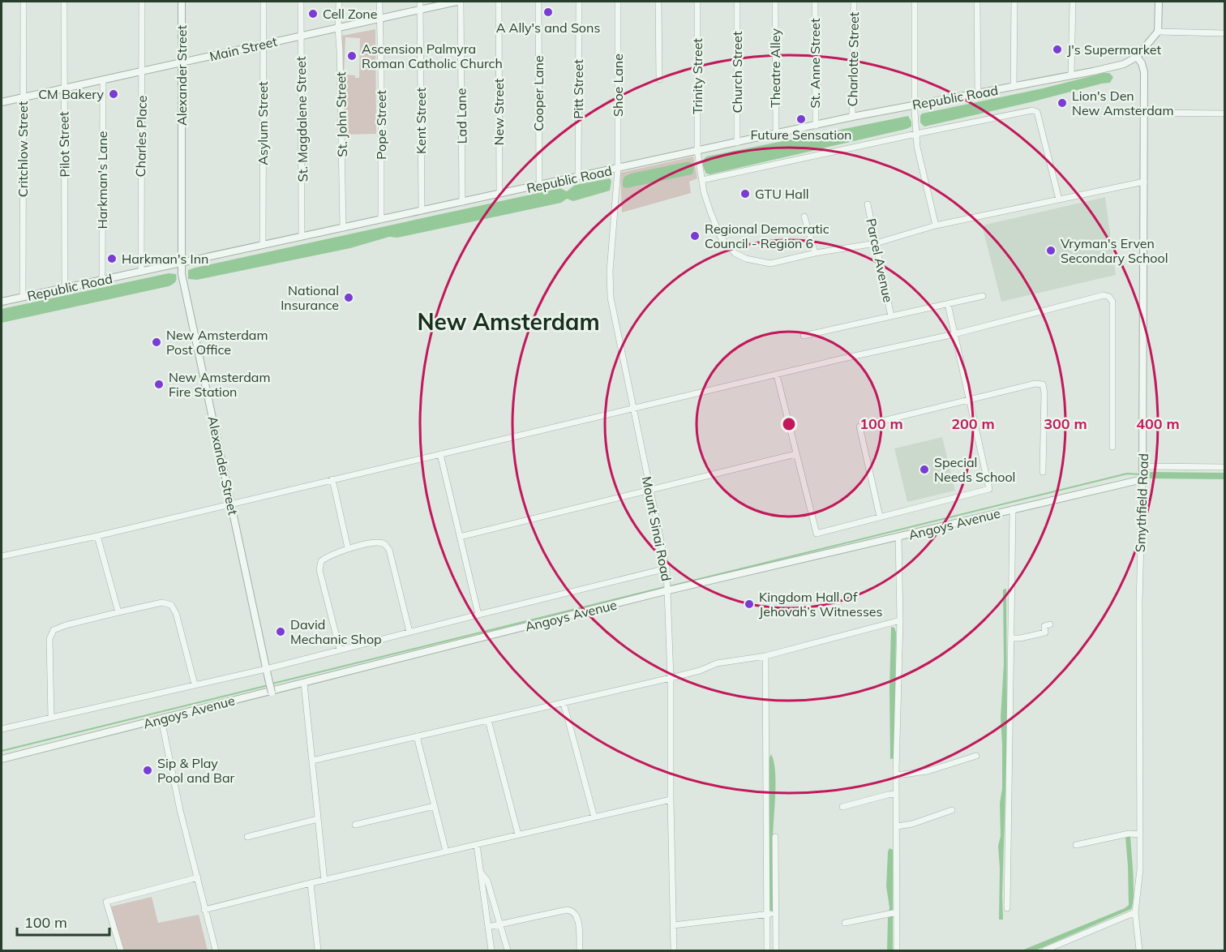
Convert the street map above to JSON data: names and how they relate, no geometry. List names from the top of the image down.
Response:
{
  "streets": {
    "street": [
      "Main Street",
      "Charlotte Street",
      "St. Anne Street",
      "Theatre Alley",
      "Church Street",
      "Alexander Street",
      "Trinity Street",
      "Shoe Lane",
      "Pitt Street",
      "Cooper Lane",
      "Republic Road",
      "New Street",
      "St. John Street",
      "Lad Lane",
      "St. Magdalene Street",
      "Kent Street",
      "Asylum Street",
      "Pope Street",
      "Charles Place",
      "Pilot Street",
      "Critchlow Street",
      "Harkman's Lane",
      "Parcel Avenue",
      "Smythfield Road",
      "Angoys Avenue",
      "Mount Sinai Road"
    ]
  },
  "crossings": [
    ["Main Street", "Alexander Street"],
    ["Main Street", "St. John Street"],
    ["Main Street", "Lad Lane"],
    ["Main Street", "St. Magdalene Street"],
    ["Main Street", "Kent Street"],
    ["Main Street", "Asylum Street"],
    ["Main Street", "Pope Street"],
    ["Main Street", "Charles Place"],
    ["Main Street", "Pilot Street"],
    ["Main Street", "Critchlow Street"],
    ["Main Street", "Harkman's Lane"],
    ["Charlotte Street", "Republic Road"],
    ["St. Anne Street", "Republic Road"],
    ["Theatre Alley", "Republic Road"],
    ["Church Street", "Republic Road"],
    ["Alexander Street", "Republic Road"],
    ["Alexander Street", "Angoys Avenue"],
    ["Trinity Street", "Republic Road"],
    ["Trinity Street", "Parcel Avenue"],
    ["Trinity Street", "Smythfield Road"],
    ["Shoe Lane", "Republic Road"],
    ["Shoe Lane", "Mount Sinai Road"],
    ["Pitt Street", "Republic Road"],
    ["Cooper Lane", "Republic Road"],
    ["Republic Road", "New Street"],
    ["Republic Road", "St. John Street"],
    ["Republic Road", "Lad Lane"],
    ["Republic Road", "St. Magdalene Street"],
    ["Republic Road", "Kent Street"],
    ["Republic Road", "Asylum Street"],
    ["Republic Road", "Pope Street"],
    ["Republic Road", "Charles Place"],
    ["Republic Road", "Pilot Street"],
    ["Republic Road", "Critchlow Street"],
    ["Republic Road", "Harkman's Lane"],
    ["Republic Road", "Smythfield Road"],
    ["Republic Road", "Mount Sinai Road"],
    ["Smythfield Road", "Angoys Avenue"],
    ["Angoys Avenue", "Mount Sinai Road"]
  ],
  "districts": ["New Amsterdam"],
  "places": [
    "A Ally's and Sons",
    "Cell Zone",
    "J's Supermarket",
    "Ascension Palmyra Roman Catholic Church",
    "CM Bakery",
    "Lion's Den New Amsterdam",
    "Future Sensation",
    "GTU Hall",
    "Regional Democratic Council - Region 6",
    "Vryman's Erven Secondary School",
    "Harkman's Inn",
    "National Insurance",
    "New Amsterdam Post Office",
    "New Amsterdam Fire Station",
    "Special Needs School",
    "Kingdom Hall Of Jehovah’s Witnesses",
    "David Mechanic Shop",
    "Sip & Play Pool and Bar"
  ],
  "scale_bar": "100 m",
  "rings": [
    "100 m",
    "200 m",
    "300 m",
    "400 m"
  ]
}
